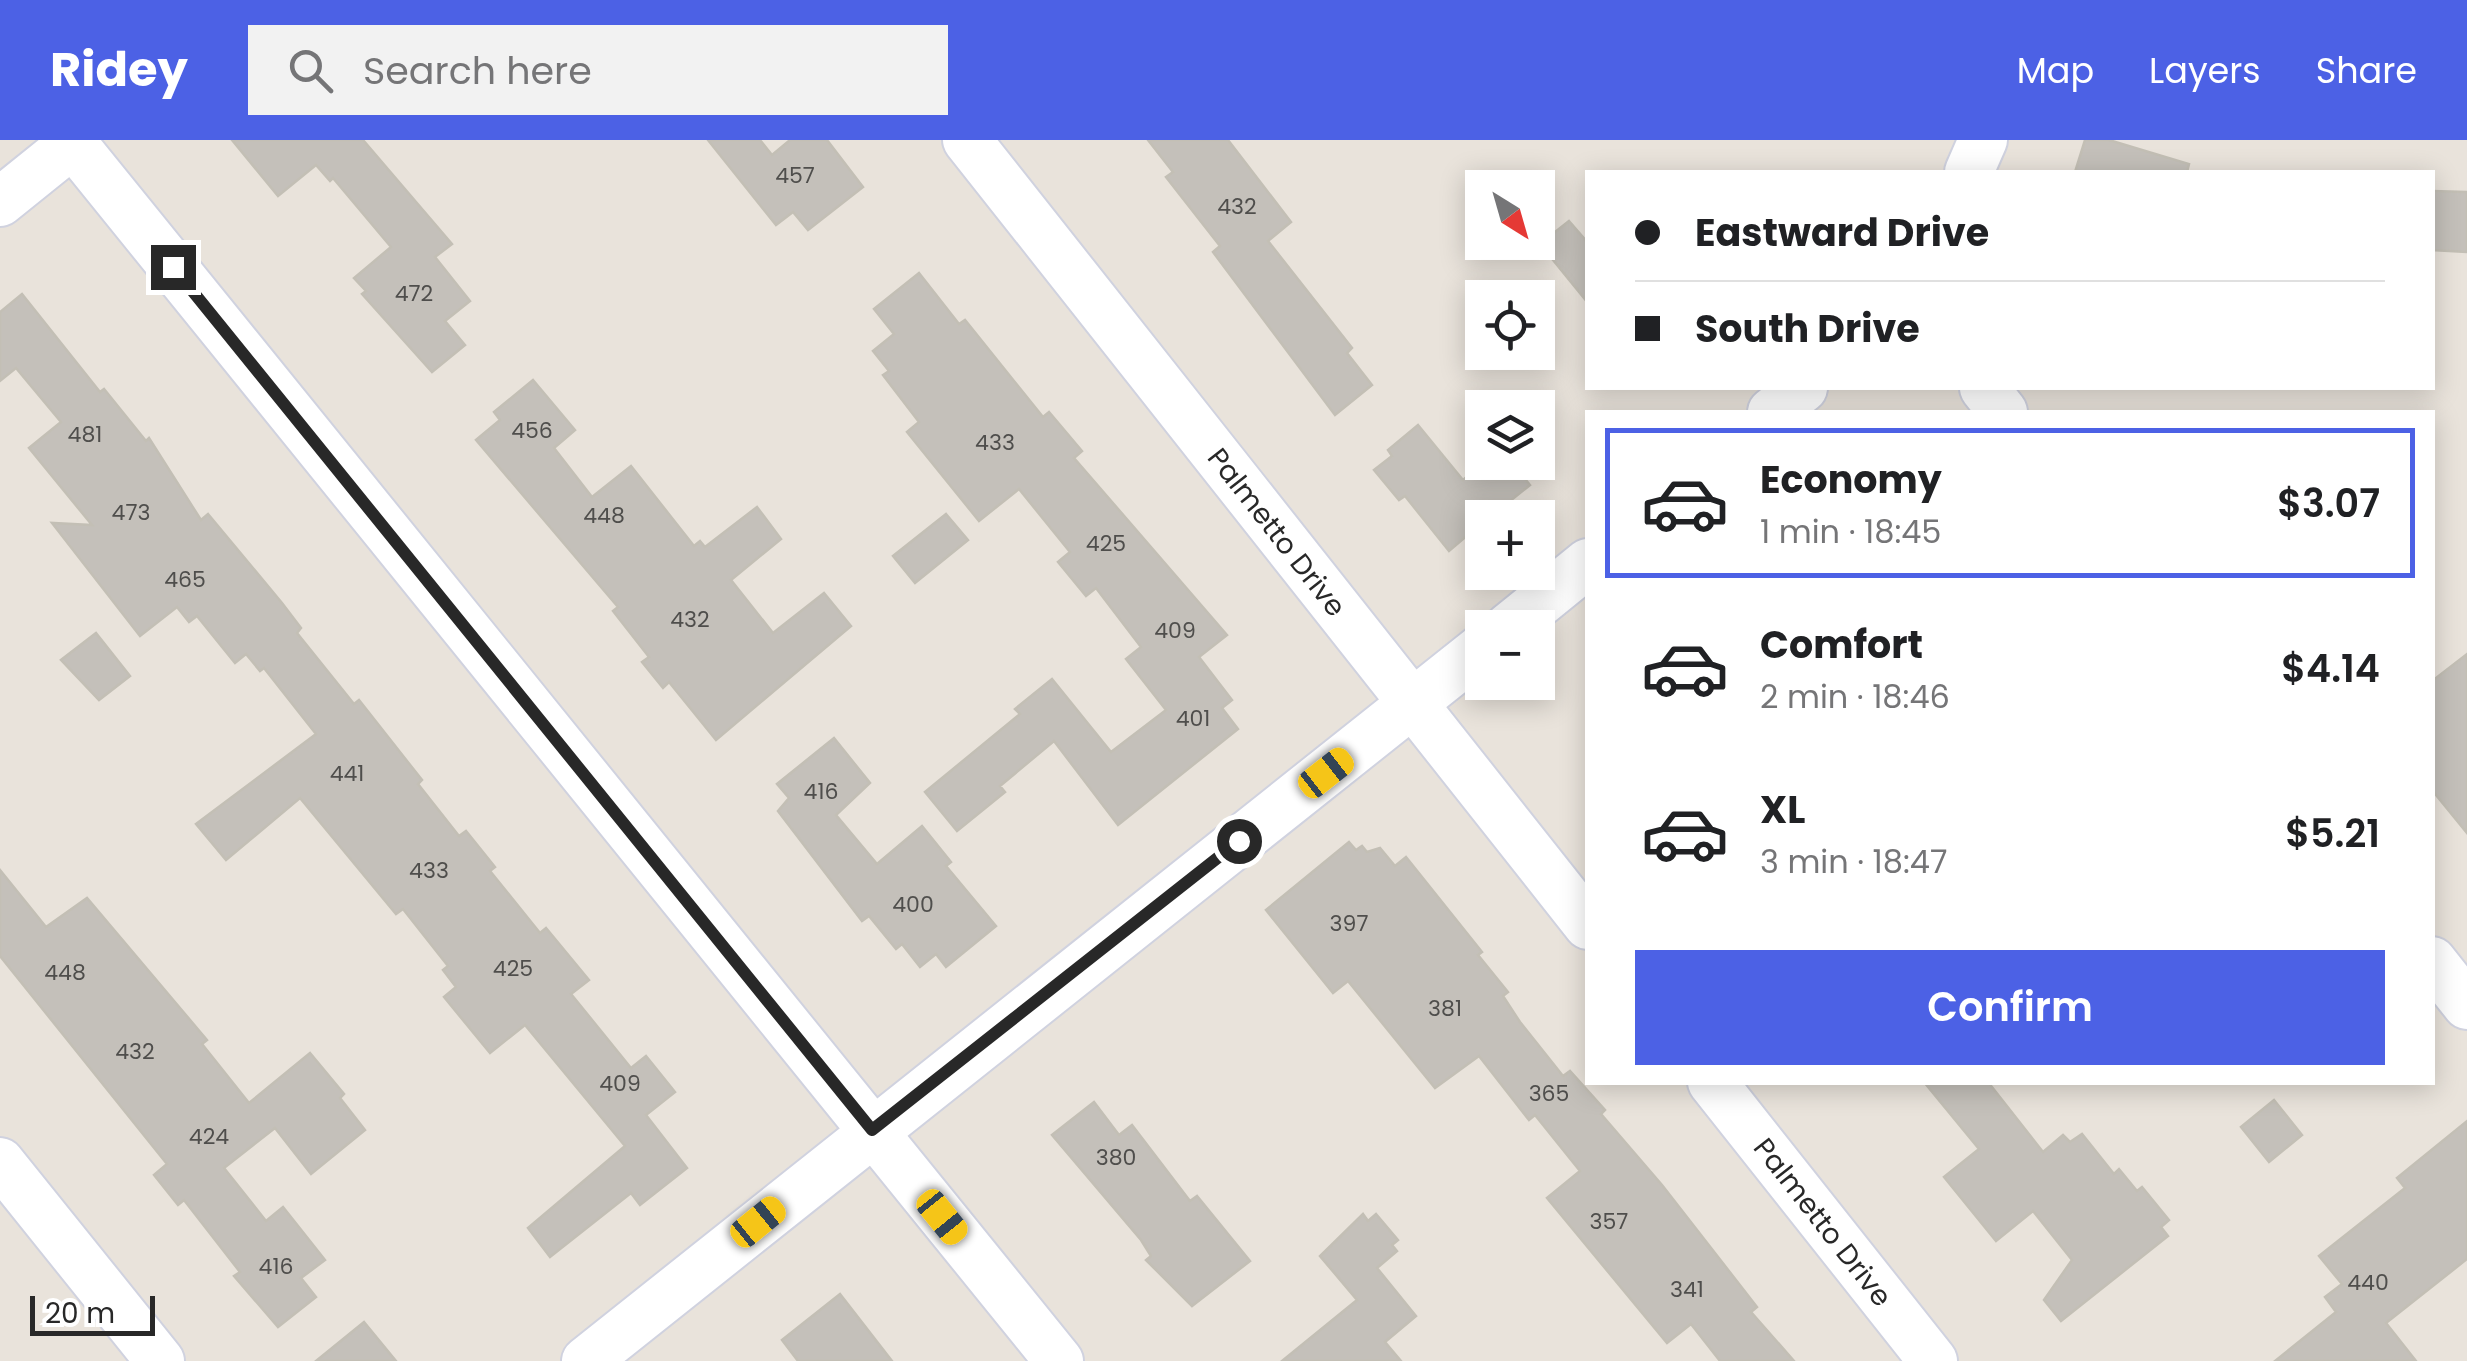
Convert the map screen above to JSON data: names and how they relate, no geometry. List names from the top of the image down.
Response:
{
  "streets": {
    "street": ["Palmetto Drive"]
  },
  "house_numbers": [
    "457",
    "432",
    "472",
    "456",
    "481",
    "433",
    "473",
    "448",
    "425",
    "465",
    "432",
    "409",
    "401",
    "441",
    "416",
    "433",
    "400",
    "397",
    "425",
    "448",
    "381",
    "432",
    "409",
    "365",
    "424",
    "380",
    "357",
    "416",
    "440",
    "341"
  ],
  "scale_bar": "20 m",
  "north": "bottom right",
  "page": {
    "header": "Ridey",
    "search": "Search here",
    "nav": ["Map", "Layers", "Share"],
    "map_buttons": ["+", "−"],
    "banner": ["Eastward Drive", "South Drive"],
    "list": [
      {
        "name": "Economy",
        "note": "1 min · 18:45",
        "value": "$3.07"
      },
      {
        "name": "Comfort",
        "note": "2 min · 18:46",
        "value": "$4.14"
      },
      {
        "name": "XL",
        "note": "3 min · 18:47",
        "value": "$5.21"
      }
    ],
    "buttons": "Confirm",
    "scale": "20 m"
  }
}
